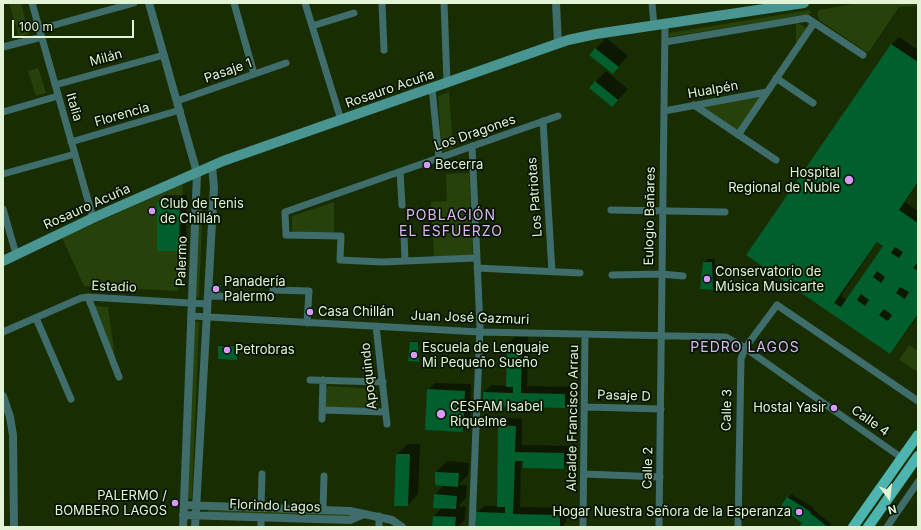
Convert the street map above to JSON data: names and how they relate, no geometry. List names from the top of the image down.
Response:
{
  "streets": {
    "main road": ["Rosauro Acuña"],
    "street": [
      "Milán",
      "Pasaje 1",
      "Hualpén",
      "Italia",
      "Florencia",
      "Los Dragones",
      "Los Patriotas",
      "Eulogio Bañares",
      "Palermo",
      "Estadio",
      "Juan José Gazmuri",
      "Apoquindo",
      "Pasaje D",
      "Calle 3",
      "Alcalde Francisco Arrau",
      "Calle 4",
      "Calle 2",
      "Florindo Lagos"
    ]
  },
  "crossings": [
    ["Milán", "Italia"],
    ["Milán", "Palermo"],
    ["Pasaje 1", "Palermo"],
    ["Rosauro Acuña", "Italia"],
    ["Rosauro Acuña", "Eulogio Bañares"],
    ["Rosauro Acuña", "Palermo"],
    ["Hualpén", "Eulogio Bañares"],
    ["Italia", "Florencia"],
    ["Florencia", "Palermo"],
    ["Los Dragones", "Los Patriotas"],
    ["Eulogio Bañares", "Juan José Gazmuri"],
    ["Eulogio Bañares", "Pasaje D"],
    ["Eulogio Bañares", "Calle 2"],
    ["Palermo", "Estadio"],
    ["Palermo", "Juan José Gazmuri"],
    ["Palermo", "Florindo Lagos"],
    ["Juan José Gazmuri", "Apoquindo"],
    ["Juan José Gazmuri", "Calle 3"],
    ["Juan José Gazmuri", "Alcalde Francisco Arrau"],
    ["Juan José Gazmuri", "Calle 4"],
    ["Pasaje D", "Alcalde Francisco Arrau"],
    ["Pasaje D", "Calle 2"],
    ["Calle 3", "Calle 4"]
  ],
  "districts": ["POBLACIÓN EL ESFUERZO", "PEDRO LAGOS"],
  "places": [
    "Becerra",
    "Hospital Regional de Ñuble",
    "Club de Tenis de Chillán",
    "Conservatorio de Música Musicarte",
    "Panadería Palermo",
    "Casa Chillán",
    "Petrobras",
    "Escuela de Lenguaje Mi Pequeño Sueño",
    "Hostal Yasir",
    "CESFAM Isabel Riquelme",
    "PALERMO / BOMBERO LAGOS",
    "Hogar Nuestra Señora de la Esperanza"
  ],
  "scale_bar": "100 m",
  "north": "bottom"
}
